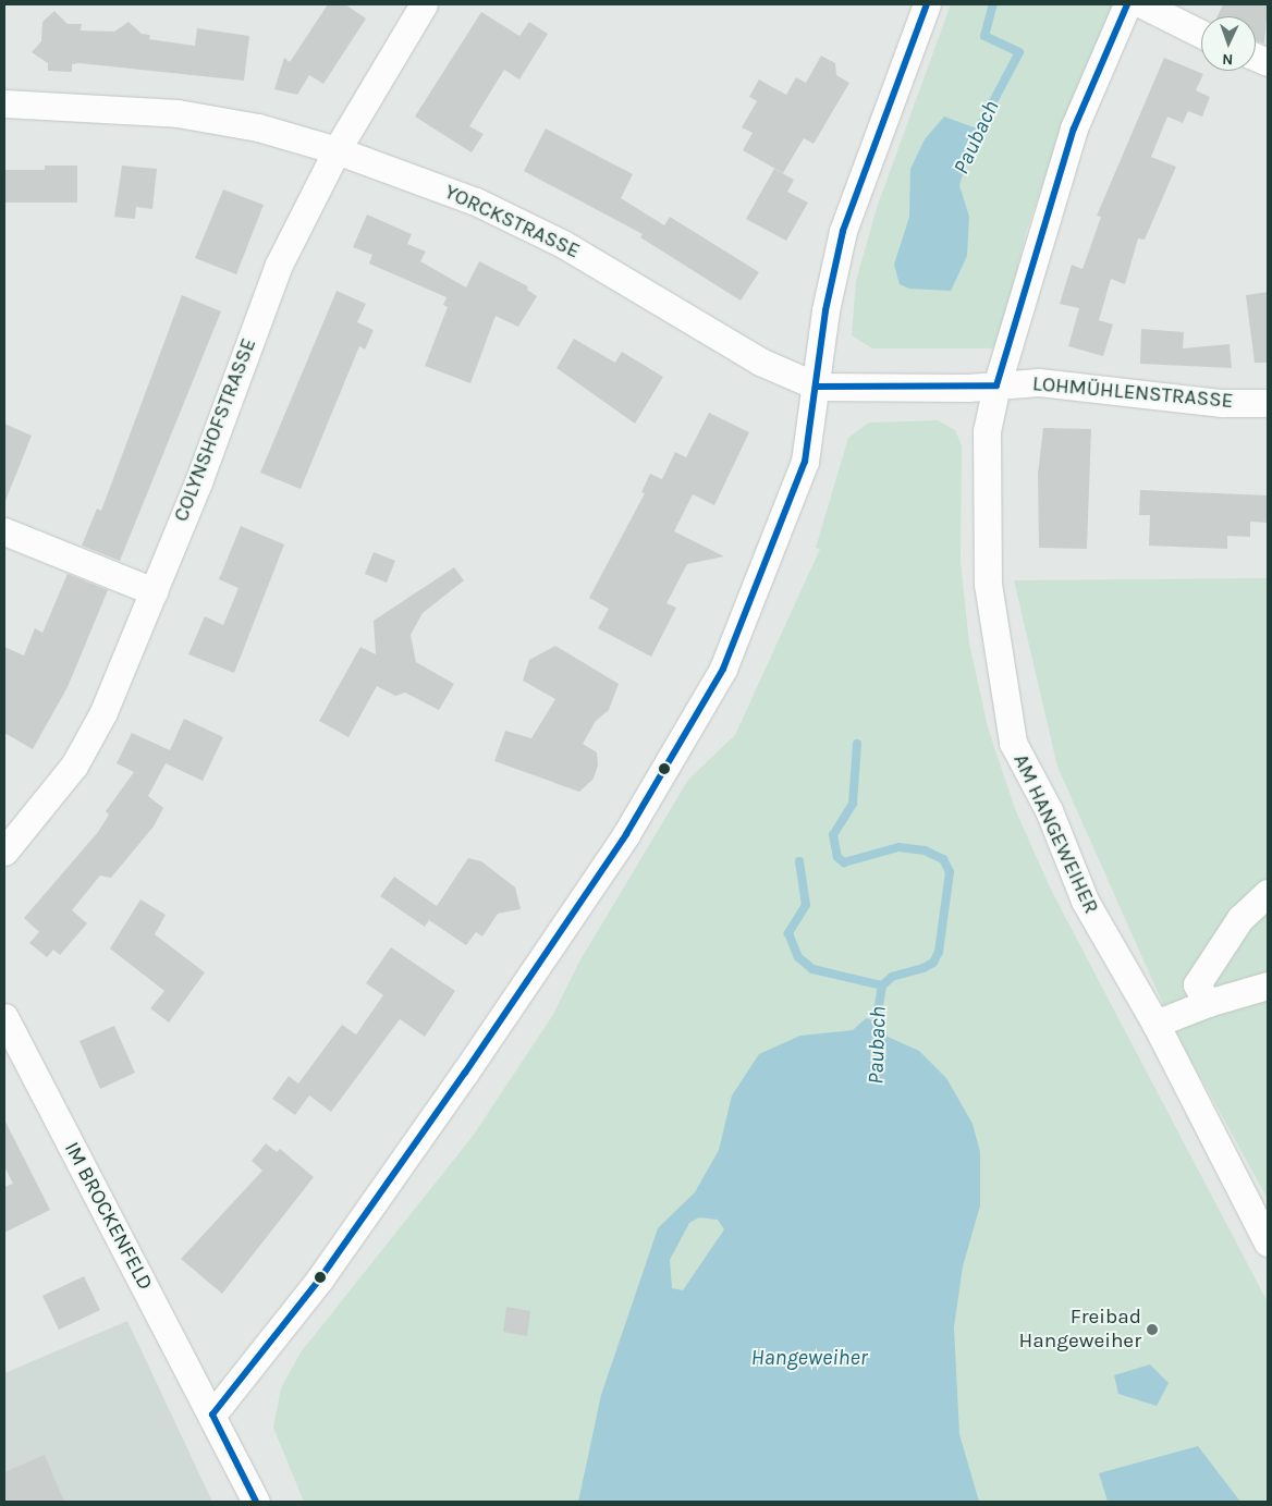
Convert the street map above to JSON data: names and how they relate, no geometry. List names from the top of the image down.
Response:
{
  "streets": {
    "street": [
      "YORCKSTRASSE",
      "LOHMÜHLENSTRASSE",
      "COLYNSHOFSTRASSE",
      "AM HANGEWEIHER",
      "IM BROCKENFELD"
    ]
  },
  "crossings": [
    ["YORCKSTRASSE", "LOHMÜHLENSTRASSE"],
    ["YORCKSTRASSE", "COLYNSHOFSTRASSE"],
    ["YORCKSTRASSE", "AM HANGEWEIHER"],
    ["LOHMÜHLENSTRASSE", "AM HANGEWEIHER"]
  ],
  "water": ["Paubach", "Hangeweiher"],
  "places": ["Freibad Hangeweiher"],
  "north": "bottom"
}
